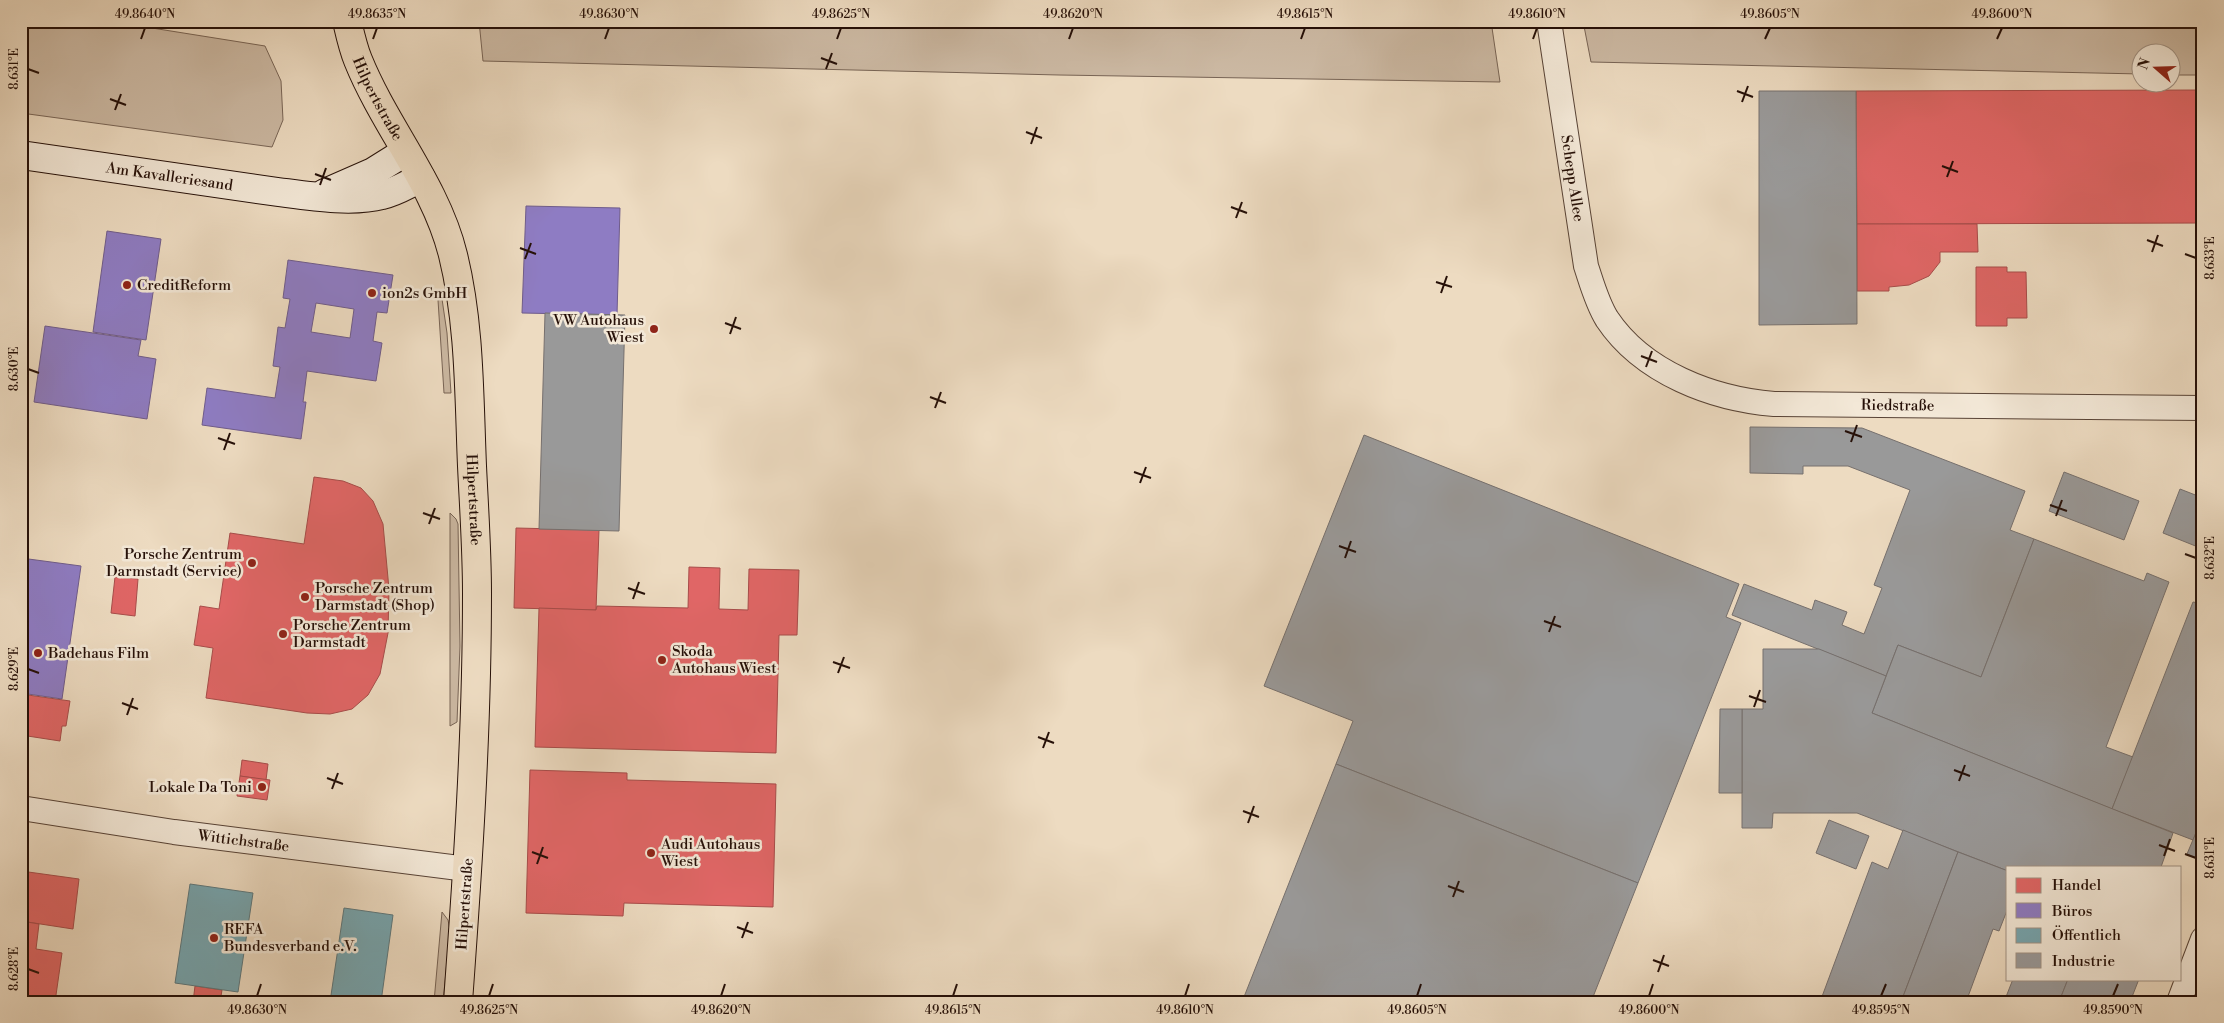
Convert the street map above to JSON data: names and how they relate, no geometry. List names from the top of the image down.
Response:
{
  "streets": {
    "main road": ["Hilpertstraße"],
    "street": [
      "Am Kavalleriesand",
      "Schepp Allee",
      "Riedstraße",
      "Wittichstraße"
    ]
  },
  "crossings": [
    ["Hilpertstraße", "Am Kavalleriesand"],
    ["Hilpertstraße", "Wittichstraße"],
    ["Schepp Allee", "Riedstraße"]
  ],
  "places": [
    "CreditReform",
    "ion2s GmbH",
    "VW Autohaus Wiest",
    "Porsche Zentrum Darmstadt (Service)",
    "Porsche Zentrum Darmstadt (Shop)",
    "Porsche Zentrum Darmstadt",
    "Badehaus Film",
    "Skoda Autohaus Wiest",
    "Lokale Da Toni",
    "Audi Autohaus Wiest",
    "REFA Bundesverband e.V."
  ],
  "legend": [
    "Handel",
    "Büros",
    "Öffentlich",
    "Industrie"
  ],
  "north": "left",
  "coordinates": [
    "49.8640°N",
    "49.8635°N",
    "49.8630°N",
    "49.8625°N",
    "49.8620°N",
    "49.8615°N",
    "49.8610°N",
    "49.8605°N",
    "49.8600°N",
    "8.631°E",
    "8.633°E",
    "8.630°E",
    "8.632°E",
    "8.629°E",
    "8.628°E",
    "49.8595°N",
    "49.8590°N"
  ]
}
